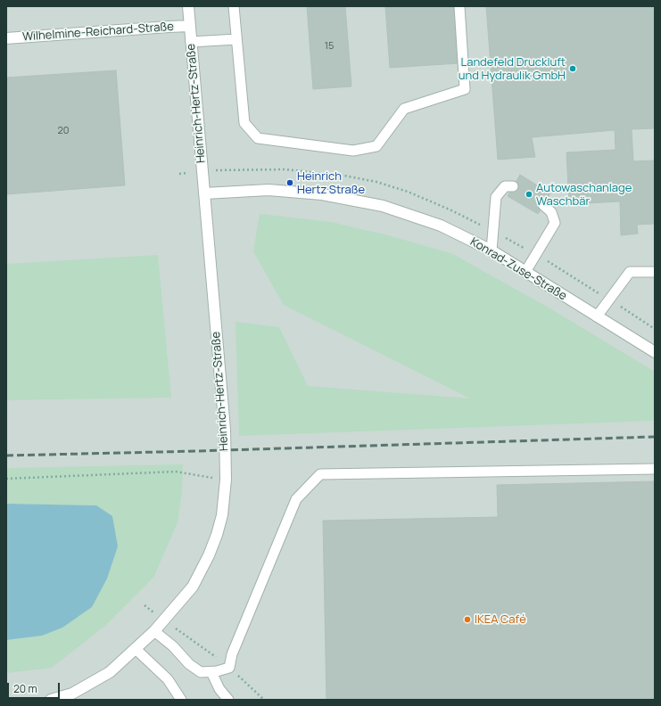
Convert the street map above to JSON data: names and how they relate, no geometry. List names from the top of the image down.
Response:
{
  "streets": {
    "street": ["Wilhelmine-Reichard-Straße", "Heinrich-Hertz-Straße", "Konrad-Zuse-Straße"]
  },
  "crossings": [
    ["Wilhelmine-Reichard-Straße", "Heinrich-Hertz-Straße"],
    ["Heinrich-Hertz-Straße", "Konrad-Zuse-Straße"]
  ],
  "places": [
    "Landefeld Druckluft und Hydraulik GmbH",
    "Heinrich Hertz Straße",
    "Autowaschanlage Waschbär",
    "IKEA Café"
  ],
  "house_numbers": ["15", "20"],
  "scale_bar": "20 m"
}
